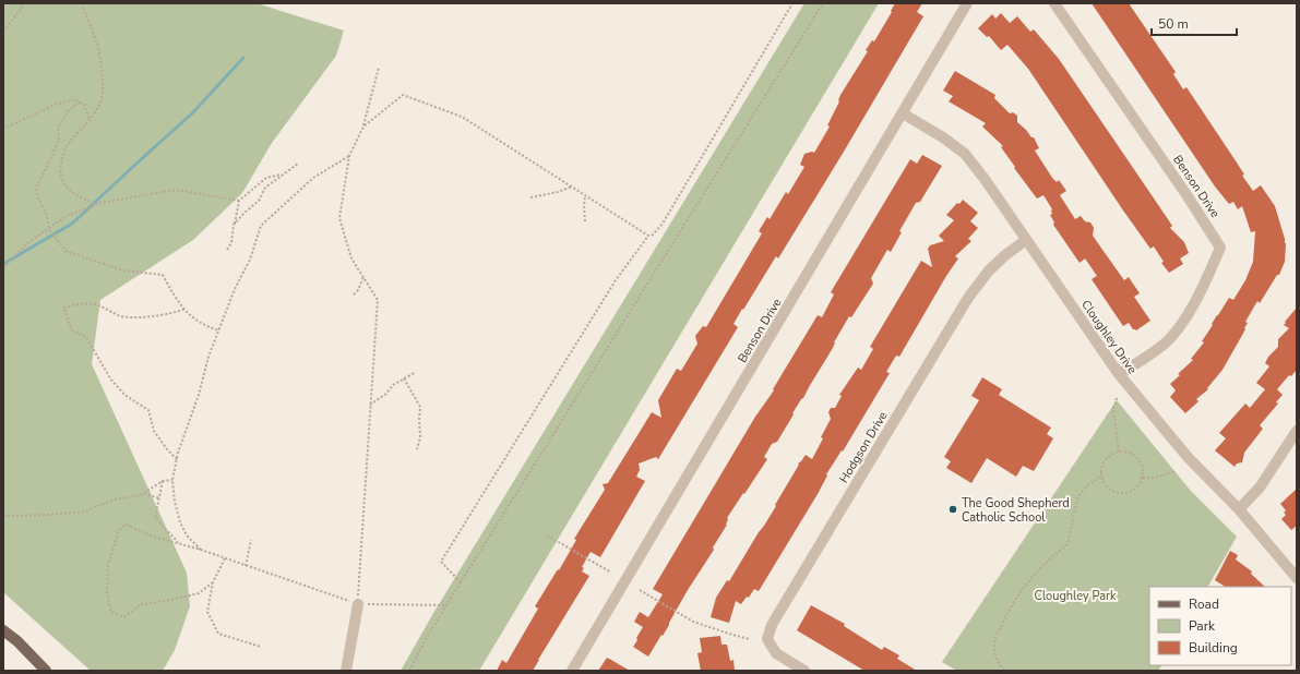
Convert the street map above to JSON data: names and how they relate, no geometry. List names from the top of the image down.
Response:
{
  "streets": {
    "street": ["Benson Drive", "Cloughley Drive", "Hodgson Drive"]
  },
  "crossings": [
    ["Benson Drive", "Cloughley Drive"],
    ["Cloughley Drive", "Hodgson Drive"]
  ],
  "parks": ["Cloughley Park"],
  "places": ["The Good Shepherd Catholic School"],
  "legend": ["Road", "Park", "Building"],
  "scale_bar": "50 m"
}
